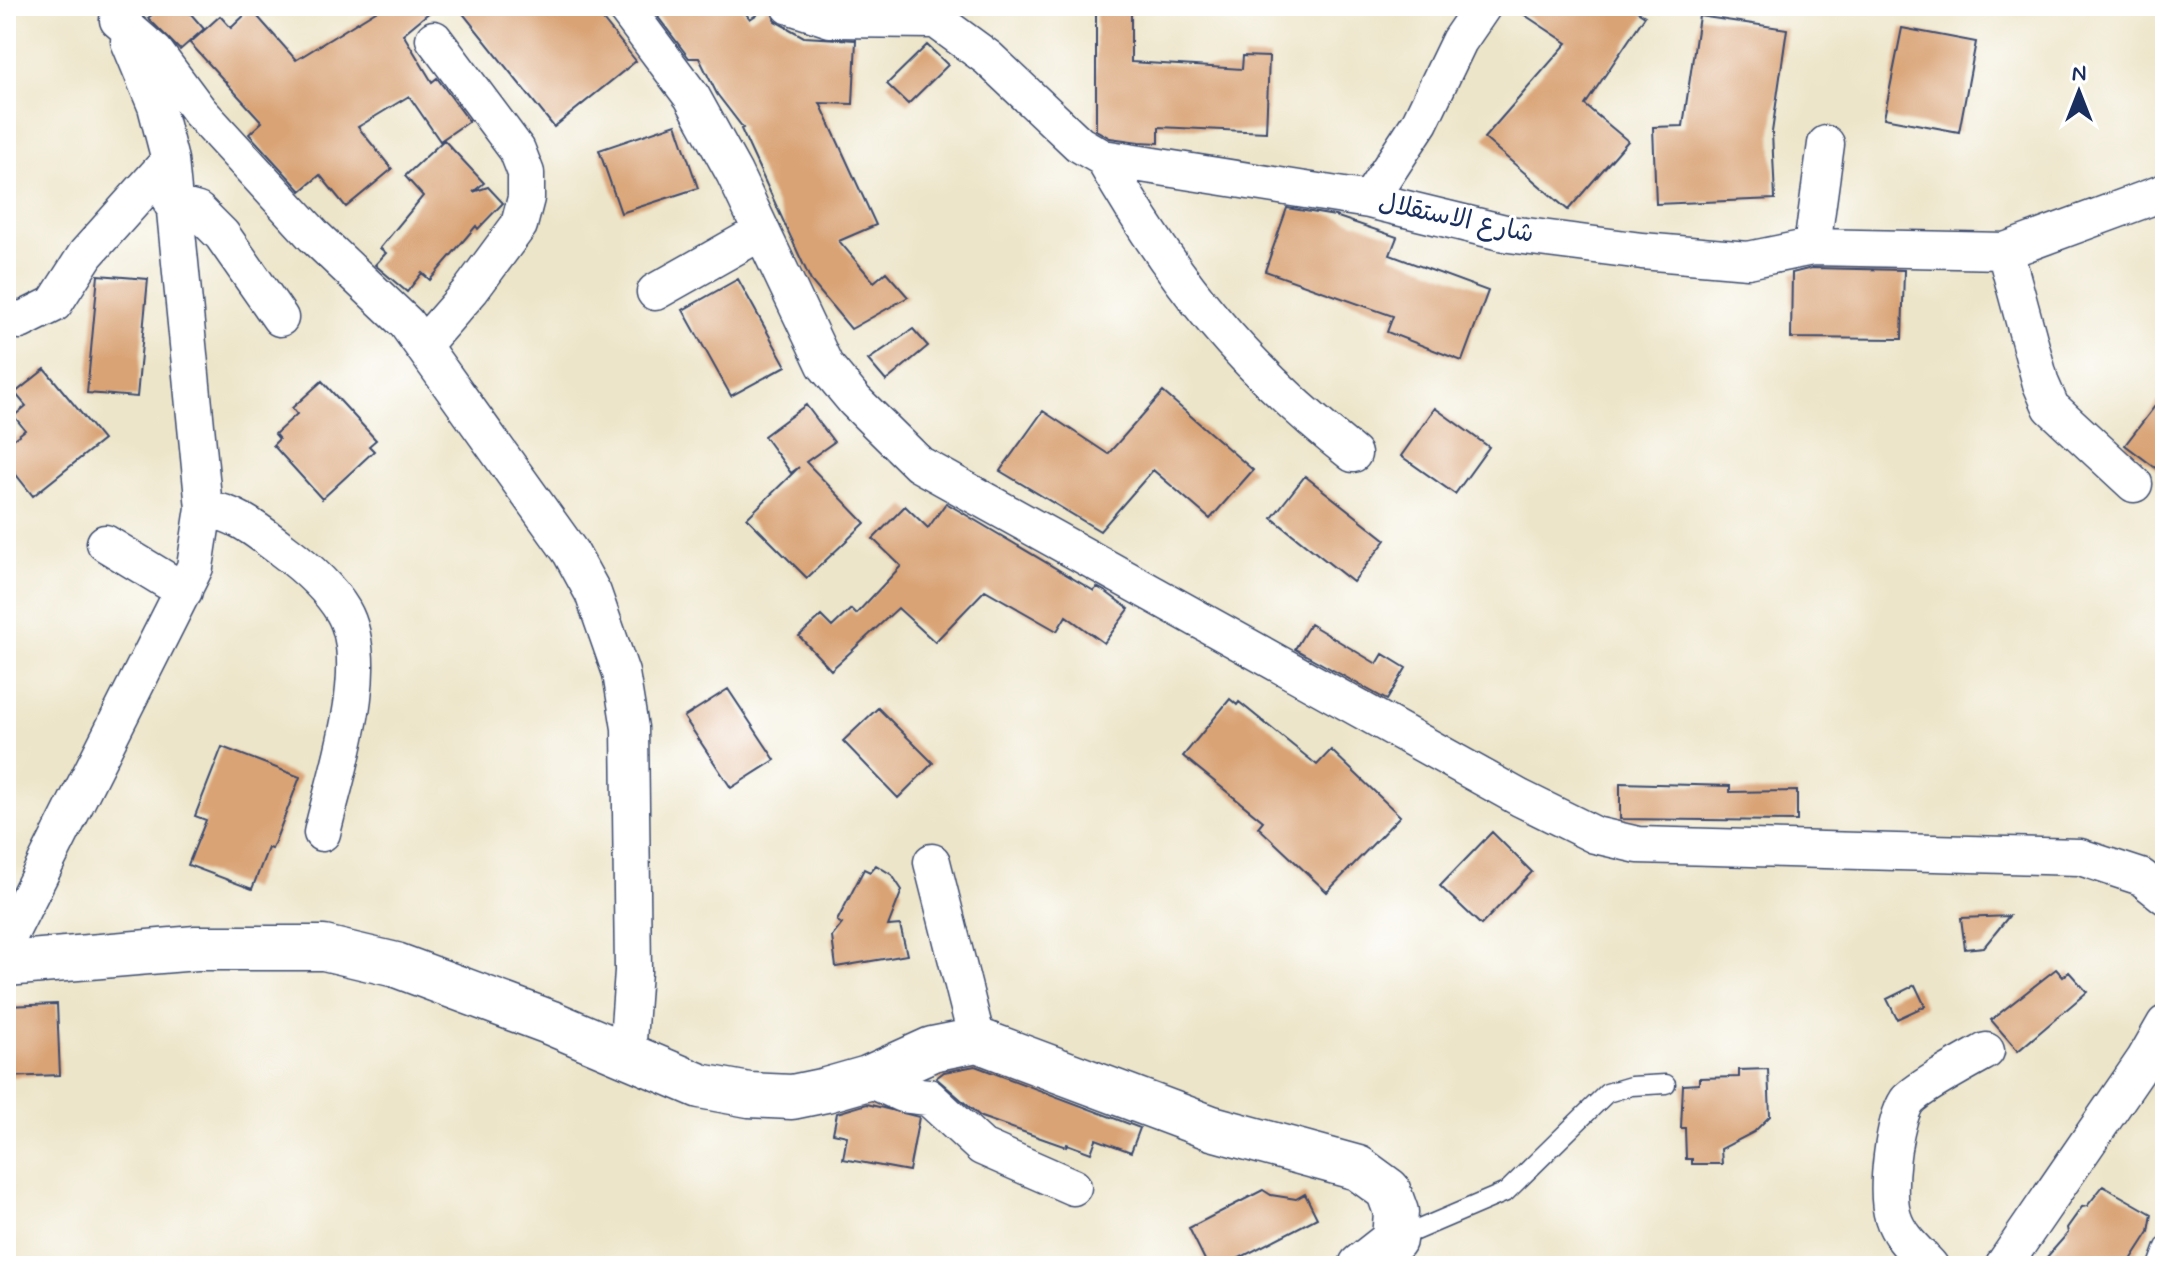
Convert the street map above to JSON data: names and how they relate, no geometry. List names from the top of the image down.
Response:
{
  "streets": {
    "street": ["شارع الاستقلال"]
  },
  "north": "top"
}
